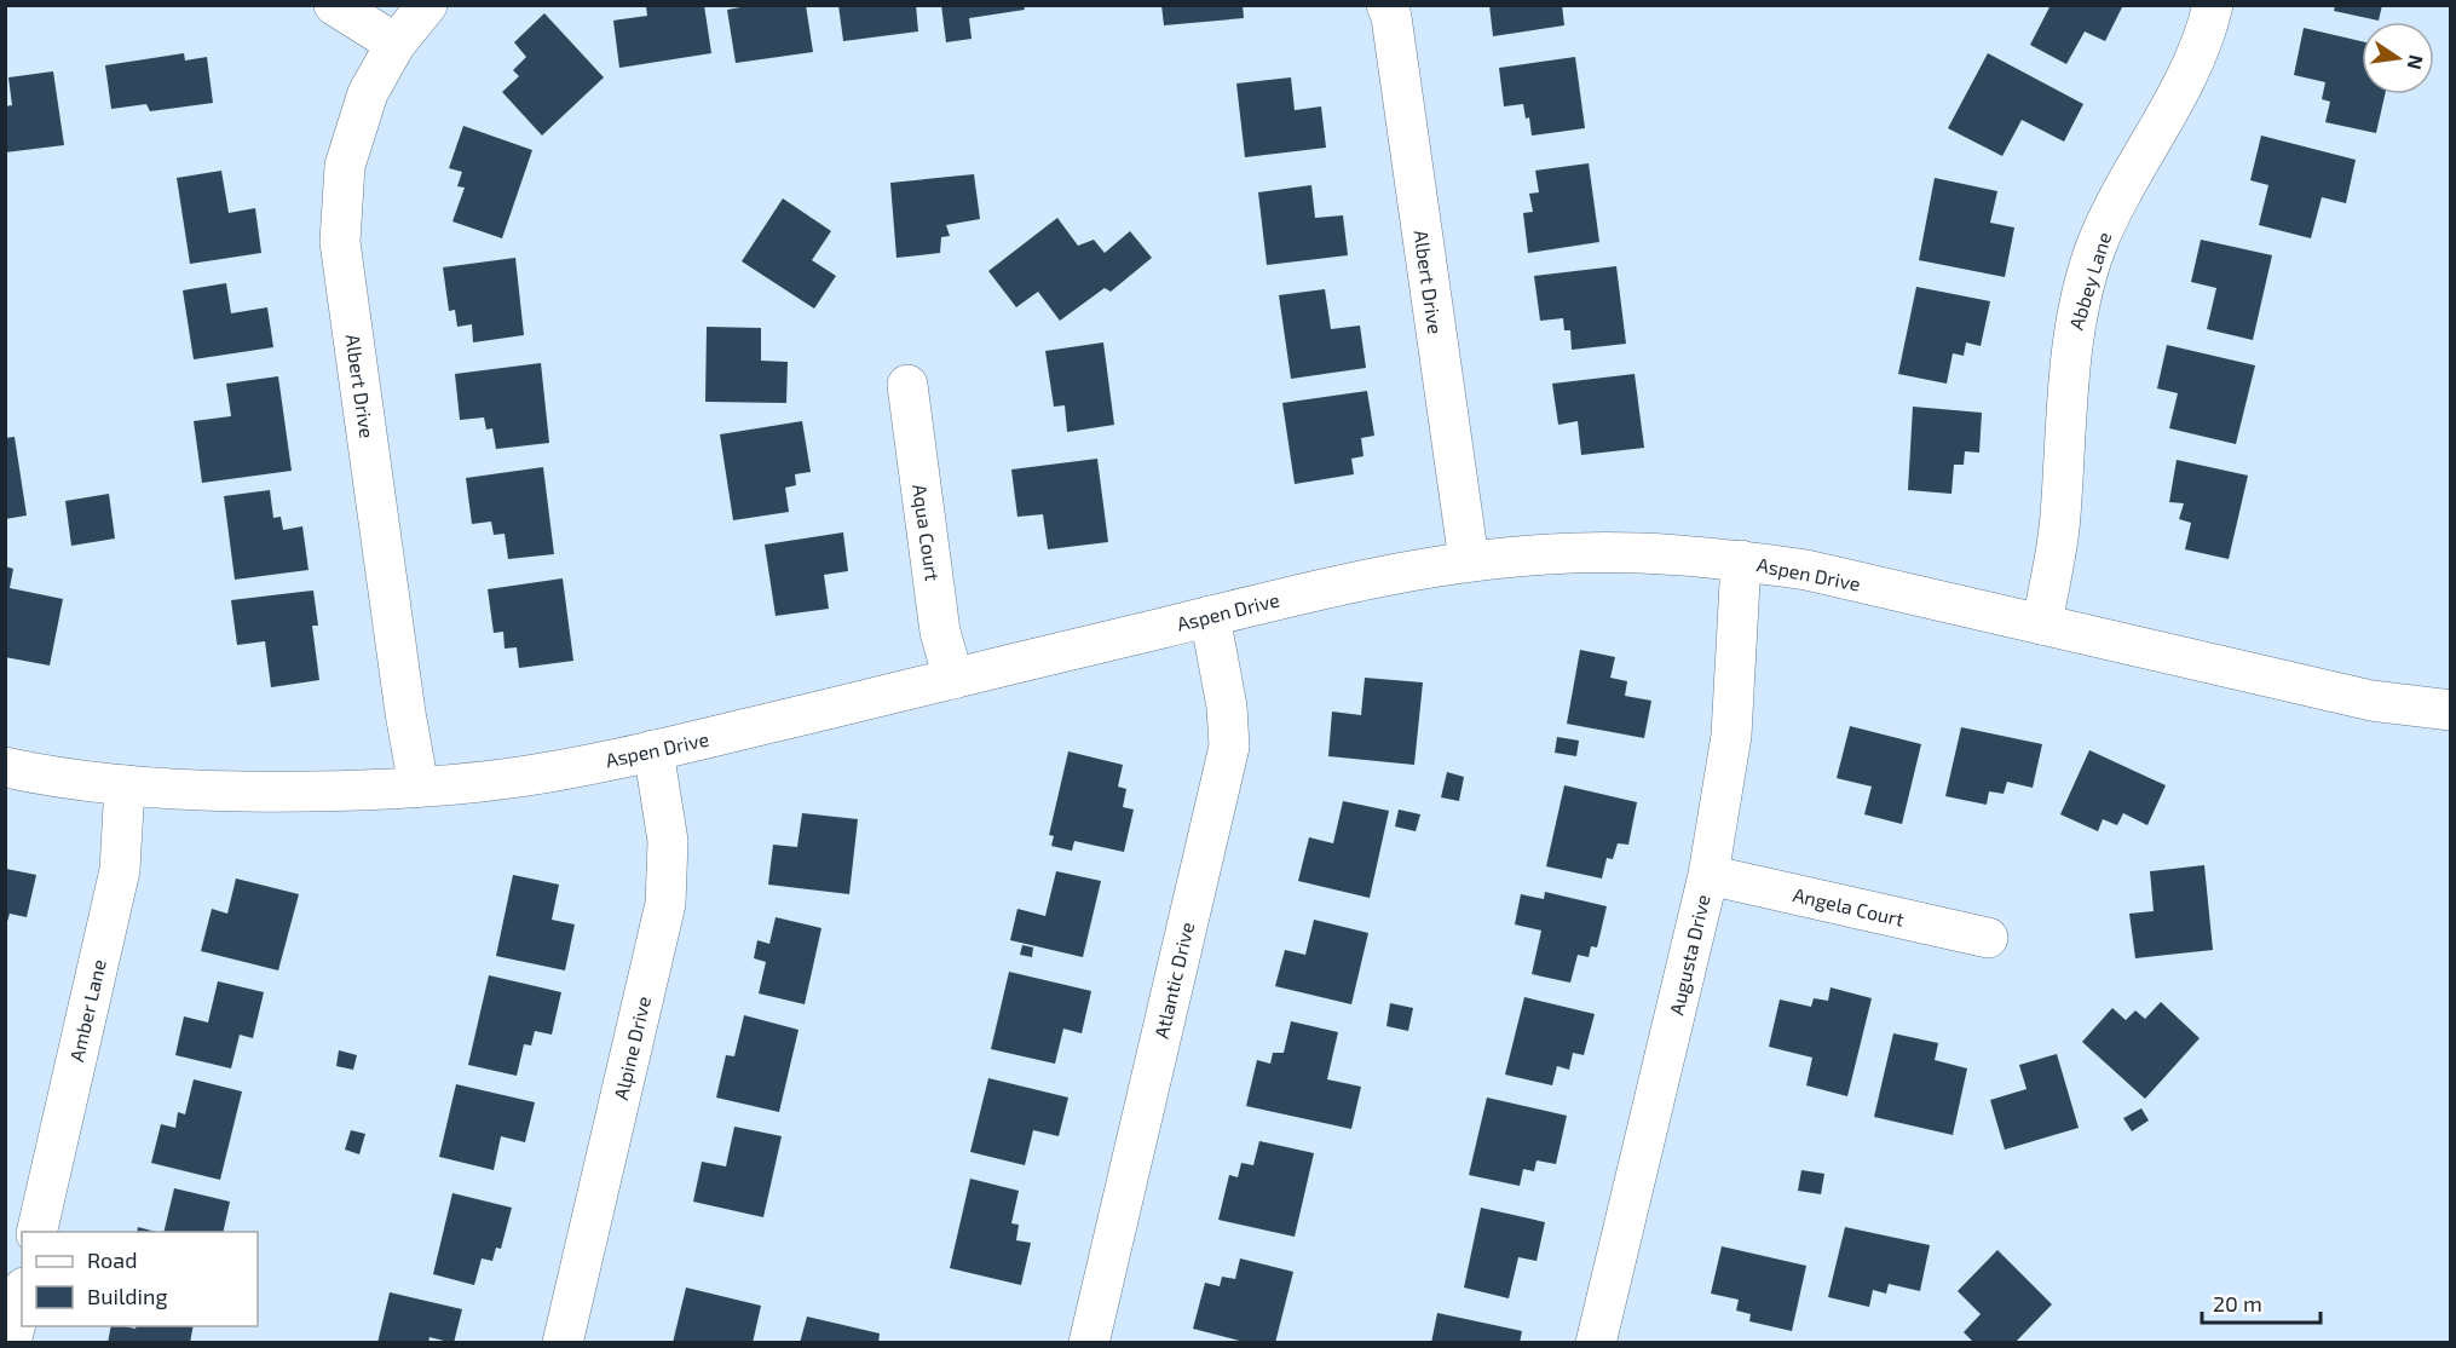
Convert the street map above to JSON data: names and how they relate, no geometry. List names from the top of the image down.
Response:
{
  "streets": {
    "street": [
      "Abbey Lane",
      "Albert Drive",
      "Aqua Court",
      "Aspen Drive",
      "Angela Court",
      "Augusta Drive",
      "Atlantic Drive",
      "Amber Lane",
      "Alpine Drive"
    ]
  },
  "crossings": [
    ["Abbey Lane", "Aspen Drive"],
    ["Albert Drive", "Aspen Drive"],
    ["Aqua Court", "Aspen Drive"],
    ["Aspen Drive", "Augusta Drive"],
    ["Aspen Drive", "Atlantic Drive"],
    ["Aspen Drive", "Amber Lane"],
    ["Aspen Drive", "Alpine Drive"],
    ["Angela Court", "Augusta Drive"]
  ],
  "legend": ["Road", "Building"],
  "scale_bar": "20 m",
  "north": "right"
}
